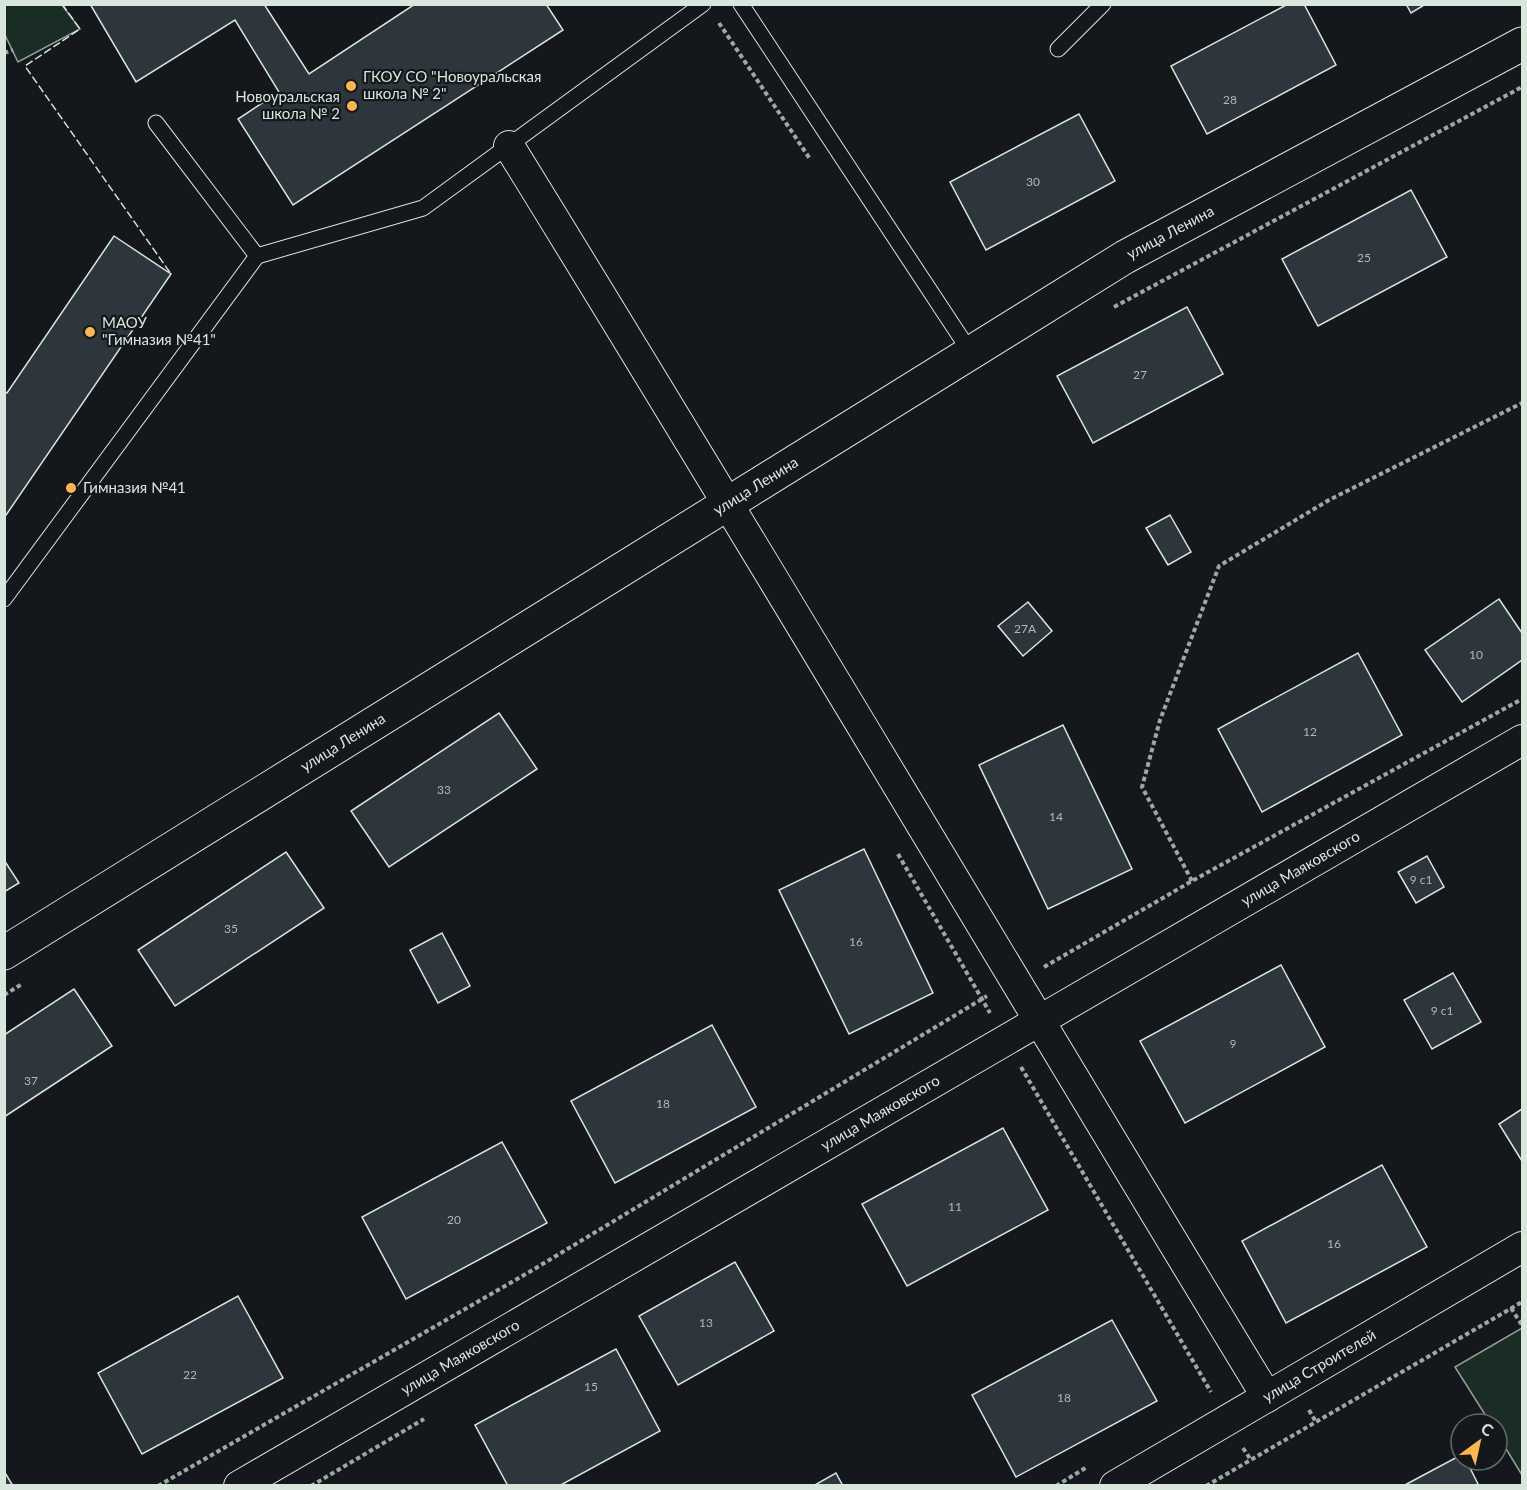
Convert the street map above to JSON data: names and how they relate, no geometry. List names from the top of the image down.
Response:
{
  "streets": {
    "main road": ["улица Ленина"],
    "street": ["улица Маяковского", "улица Строителей"]
  },
  "places": [
    "ГКОУ СО \"Новоуральская школа № 2\"",
    "Новоуральская школа № 2",
    "МАОУ \"Гимназия №41\"",
    "Гимназия №41"
  ],
  "house_numbers": [
    "28",
    "30",
    "25",
    "27",
    "27А",
    "10",
    "12",
    "33",
    "14",
    "9 с1",
    "35",
    "16",
    "9 с1",
    "9",
    "37",
    "18",
    "11",
    "20",
    "16",
    "13",
    "22",
    "15",
    "18"
  ],
  "north": "top right"
}
